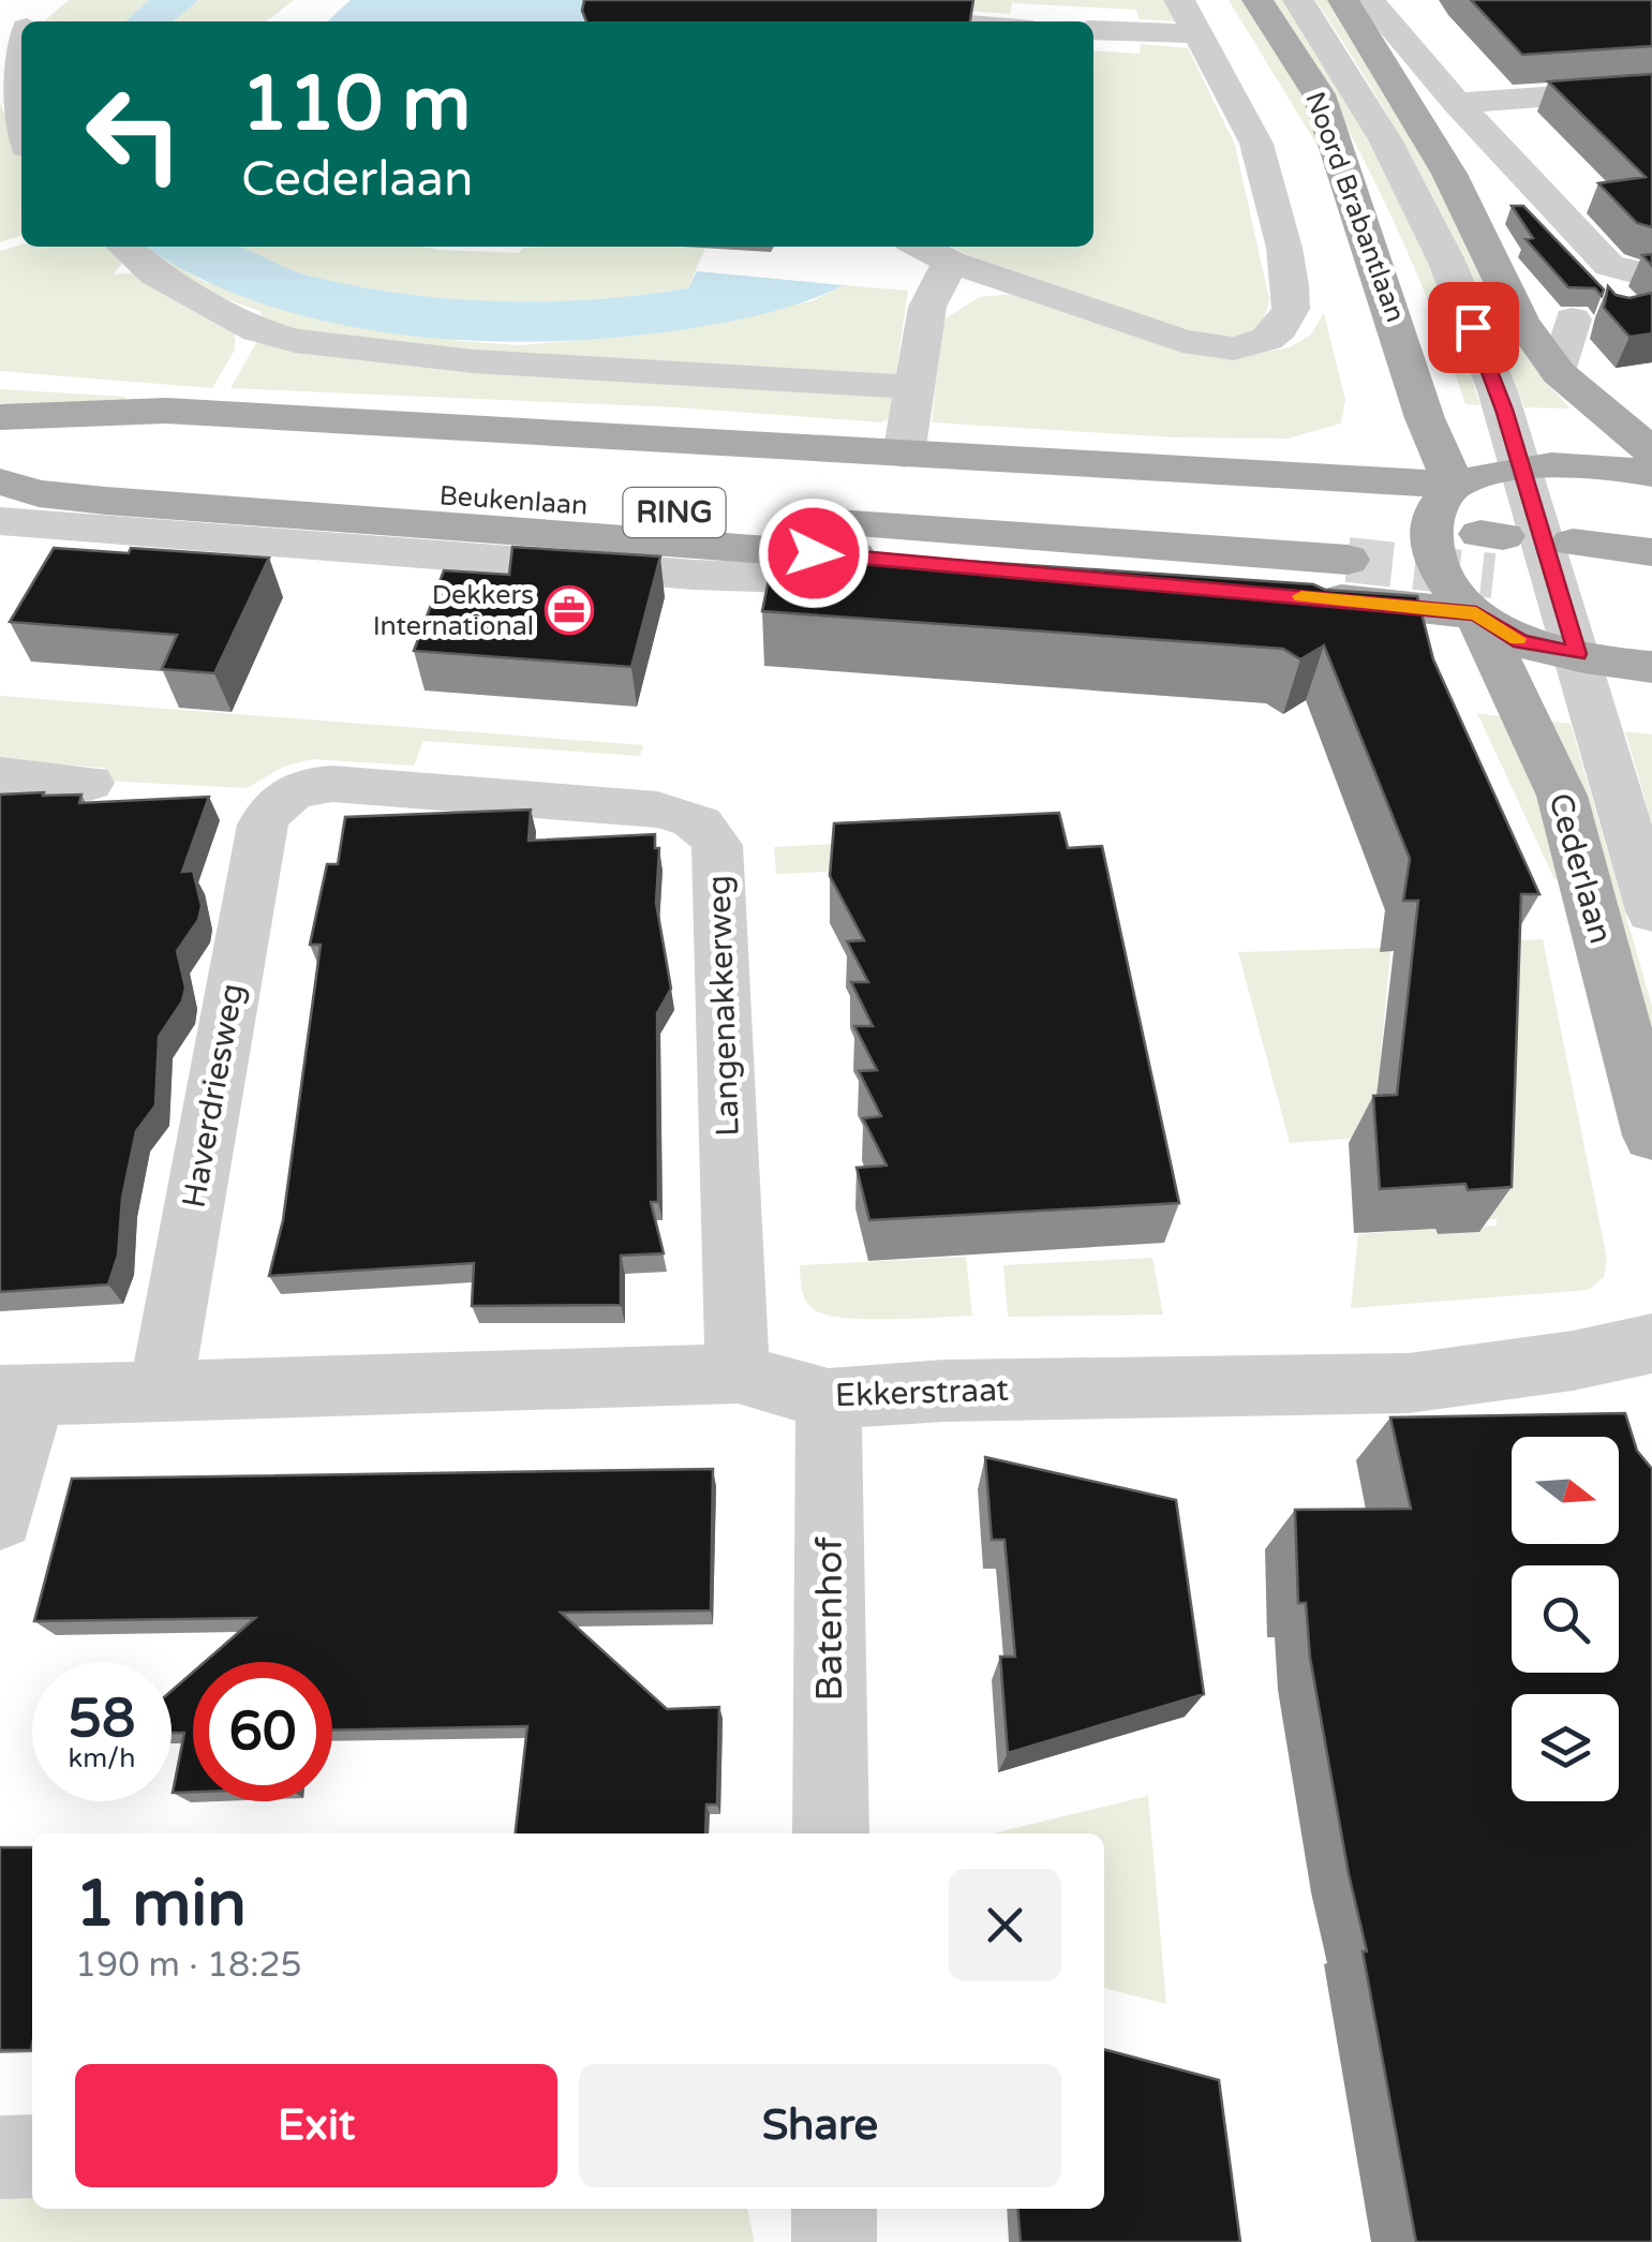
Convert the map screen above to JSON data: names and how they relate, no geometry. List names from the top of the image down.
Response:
{
  "streets": {
    "main road": [
      "Noord Brabantlaan",
      "Beukenlaan",
      "RING",
      "Cederlaan"
    ],
    "street": [
      "Langenakkerweg",
      "Haverdriesweg",
      "Ekkerstraat",
      "Batenhof"
    ]
  },
  "crossings": [
    ["Noord Brabantlaan", "Cederlaan"],
    ["Langenakkerweg", "Haverdriesweg"],
    ["Langenakkerweg", "Ekkerstraat"],
    ["Haverdriesweg", "Ekkerstraat"],
    ["Ekkerstraat", "Batenhof"]
  ],
  "places": {
    "office": ["Dekkers International"]
  },
  "north": "right",
  "page": {
    "turn": ["110 m", "Cederlaan"],
    "speed": "58 km/h",
    "limit": "60",
    "heading": ["1 min", "190 m · 18:25"],
    "buttons": ["Exit", "Share"]
  }
}
